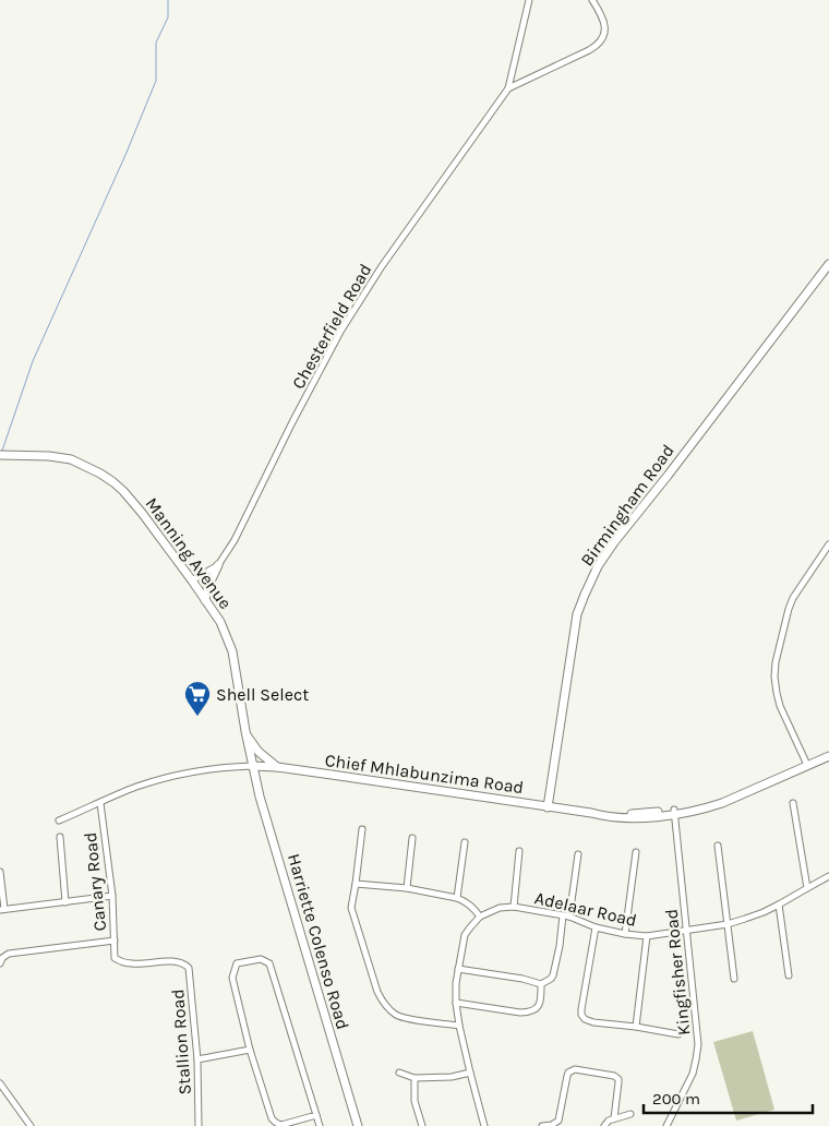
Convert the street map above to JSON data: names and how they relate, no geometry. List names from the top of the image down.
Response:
{
  "streets": {
    "main road": [
      "Birmingham Road",
      "Manning Avenue",
      "Chief Mhlabunzima Road",
      "Harriette Colenso Road"
    ],
    "street": [
      "Chesterfield Road",
      "Canary Road",
      "Adelaar Road",
      "Kingfisher Road",
      "Stallion Road"
    ]
  },
  "crossings": [
    ["Chesterfield Road", "Manning Avenue"],
    ["Birmingham Road", "Chief Mhlabunzima Road"],
    ["Manning Avenue", "Chief Mhlabunzima Road"],
    ["Manning Avenue", "Harriette Colenso Road"],
    ["Chief Mhlabunzima Road", "Harriette Colenso Road"],
    ["Chief Mhlabunzima Road", "Kingfisher Road"],
    ["Canary Road", "Stallion Road"],
    ["Adelaar Road", "Kingfisher Road"]
  ],
  "places": {
    "supermarket": ["Shell Select"]
  },
  "scale_bar": "200 m"
}
